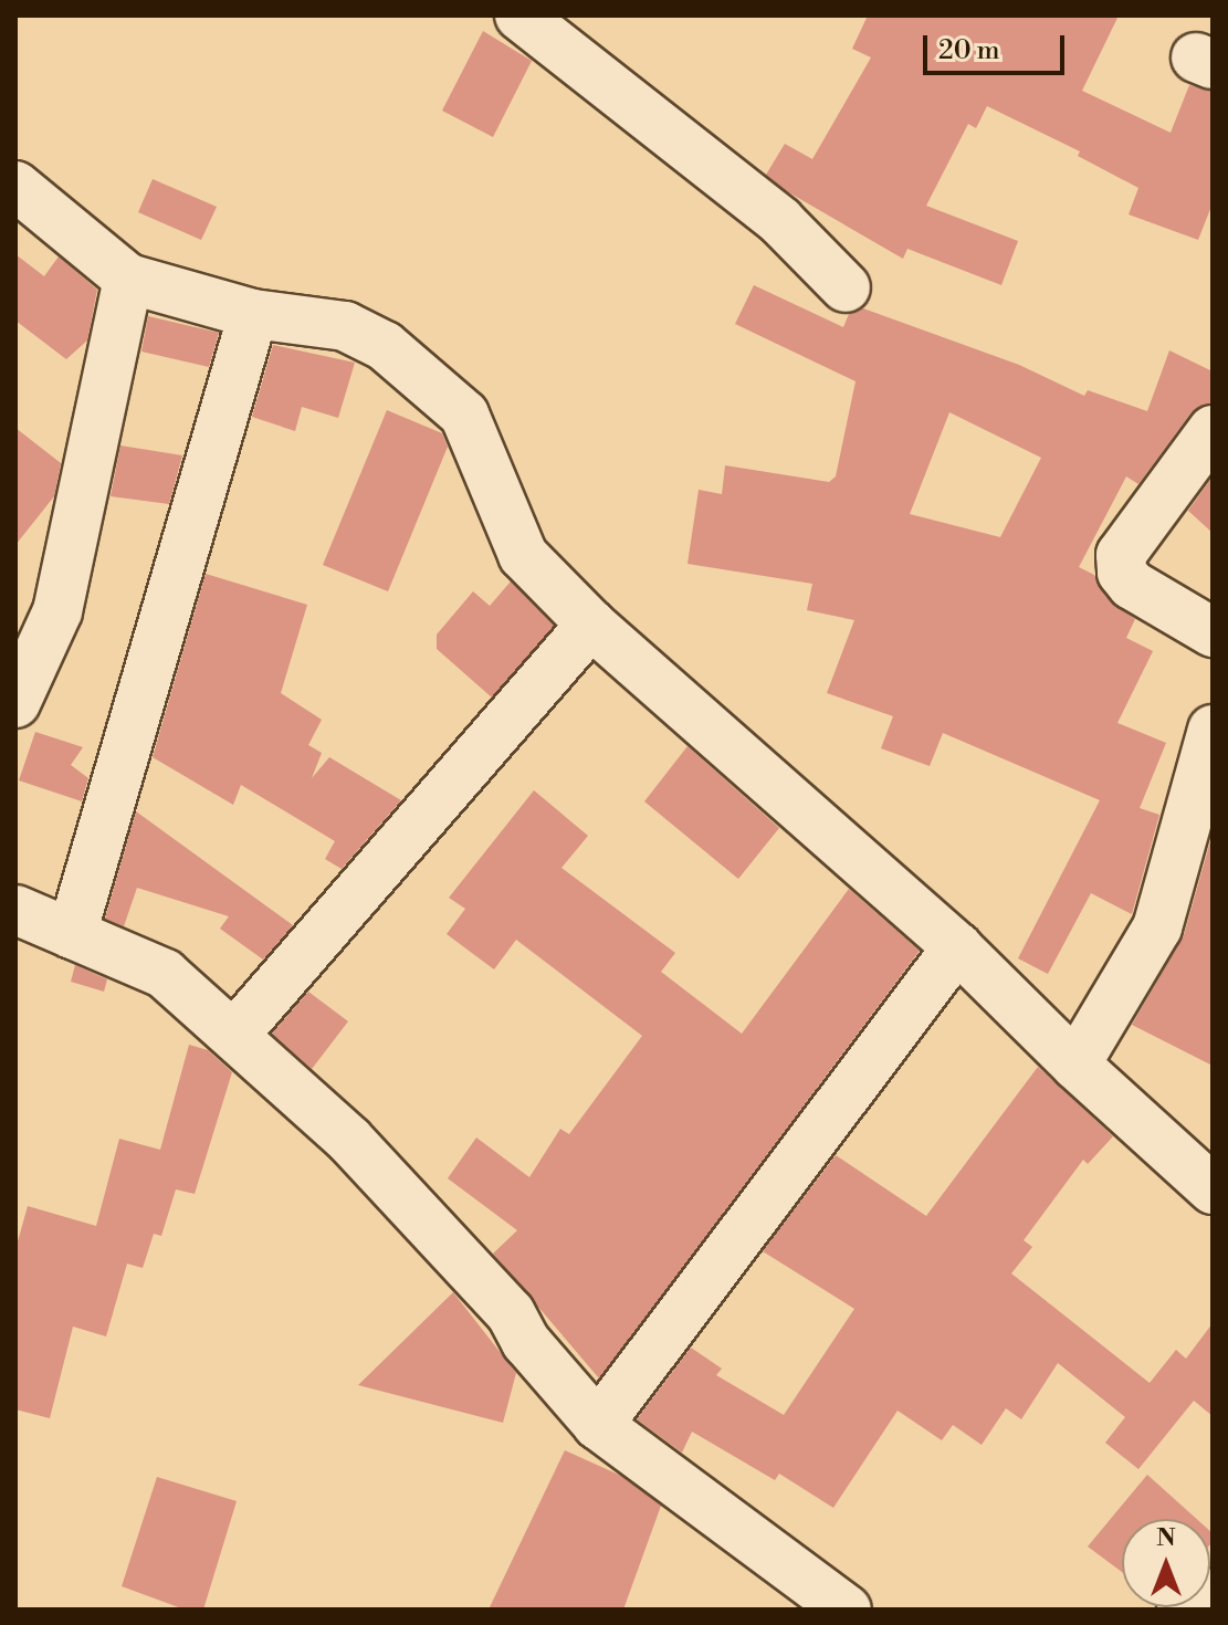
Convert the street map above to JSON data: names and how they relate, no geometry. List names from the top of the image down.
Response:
{
  "scale_bar": "20 m",
  "north": "top"
}
